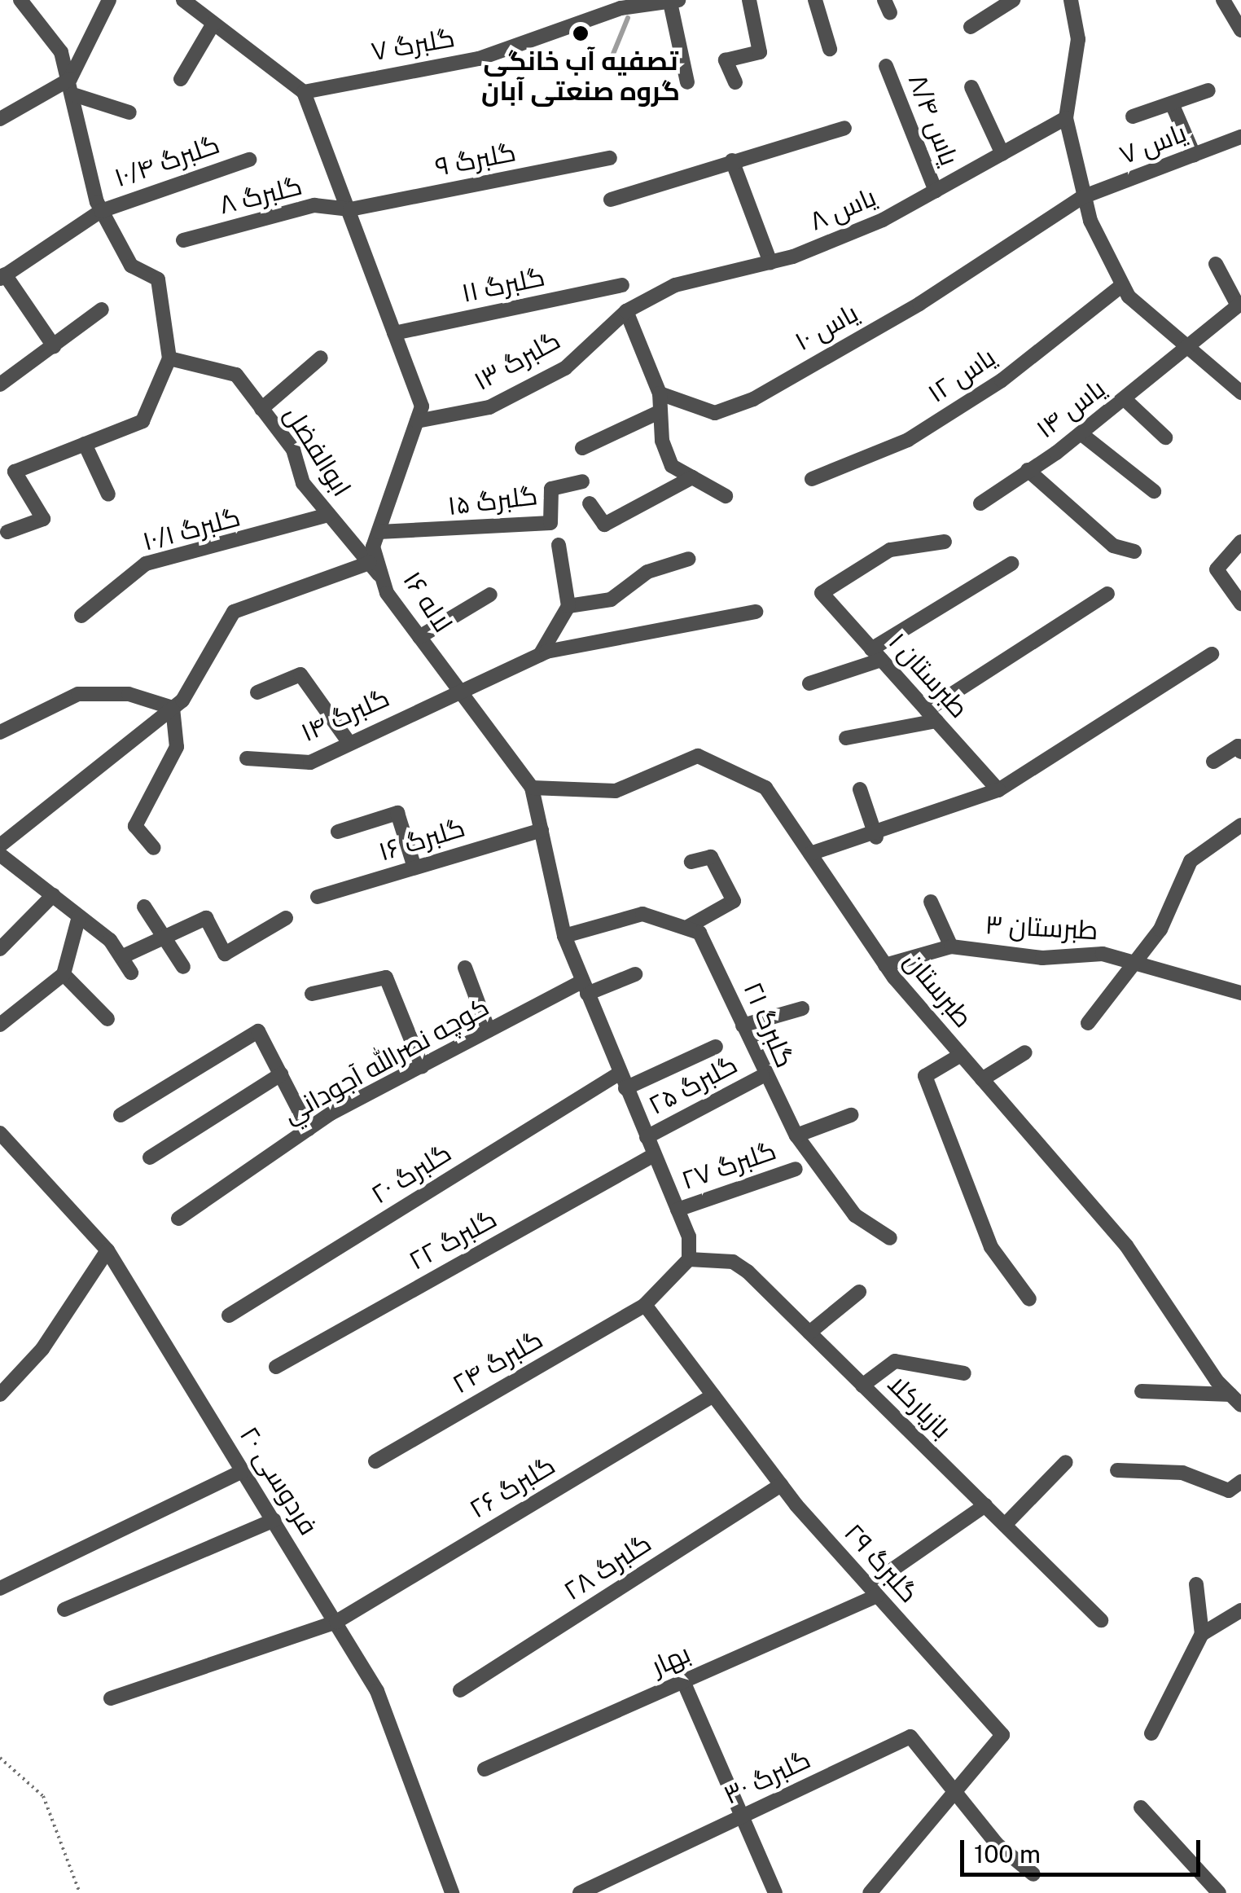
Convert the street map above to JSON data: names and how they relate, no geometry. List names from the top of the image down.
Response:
{
  "streets": {
    "street": [
      "گلبرگ ۷",
      "یاس ۸/۴",
      "یاس ۷",
      "گلبرگ ۹",
      "گلبرگ ۱۰/۴",
      "گلبرگ ۸",
      "یاس ۸",
      "گلبرگ ۱۱",
      "یاس ۱۰",
      "گلبرگ ۱۳",
      "یاس ۱۲",
      "یاس ۱۴",
      "ابوالفضل",
      "گلبرگ ۱۵",
      "گلبرگ ۱۰/۱",
      "لاله ۱۶",
      "طبرستان ۱",
      "گلبرگ ۱۴",
      "گلبرگ ۱۶",
      "طبرستان ۳",
      "طبرستان",
      "گلبرگ ۲۱",
      "كوچه نصرالله آجوداني",
      "گلبرگ ۲۵",
      "گلبرگ ۲۷",
      "گلبرگ ۲۰",
      "گلبرگ ۲۲",
      "گلبرگ ۲۴",
      "بازیارکلا",
      "فردوسی ۲۰",
      "گلبرگ ۲۶",
      "گلبرگ ۲۹",
      "گلبرگ ۲۸",
      "بهار",
      "گلبرگ ۳۰"
    ]
  },
  "crossings": [
    ["گلبرگ ۷", "لاله ۱۶"],
    ["یاس ۸/۴", "یاس ۸"],
    ["یاس ۷", "یاس ۱۰"],
    ["گلبرگ ۹", "گلبرگ ۸"],
    ["گلبرگ ۹", "لاله ۱۶"],
    ["گلبرگ ۸", "لاله ۱۶"],
    ["یاس ۸", "گلبرگ ۱۳"],
    ["گلبرگ ۱۱", "لاله ۱۶"],
    ["گلبرگ ۱۳", "لاله ۱۶"],
    ["ابوالفضل", "گلبرگ ۱۰/۱"],
    ["ابوالفضل", "لاله ۱۶"],
    ["گلبرگ ۱۵", "لاله ۱۶"],
    ["لاله ۱۶", "گلبرگ ۱۴"],
    ["لاله ۱۶", "گلبرگ ۱۶"],
    ["لاله ۱۶", "طبرستان"],
    ["لاله ۱۶", "كوچه نصرالله آجوداني"],
    ["لاله ۱۶", "گلبرگ ۲۵"],
    ["لاله ۱۶", "گلبرگ ۲۷"],
    ["لاله ۱۶", "گلبرگ ۲۰"],
    ["لاله ۱۶", "گلبرگ ۲۲"],
    ["لاله ۱۶", "بازیارکلا"],
    ["طبرستان ۳", "طبرستان"],
    ["گلبرگ ۲۱", "گلبرگ ۲۵"],
    ["گلبرگ ۲۴", "گلبرگ ۲۹"],
    ["بازیارکلا", "بهار"],
    ["فردوسی ۲۰", "گلبرگ ۲۶"],
    ["گلبرگ ۲۶", "گلبرگ ۲۹"],
    ["گلبرگ ۲۹", "گلبرگ ۲۸"],
    ["گلبرگ ۲۹", "بهار"],
    ["گلبرگ ۲۹", "گلبرگ ۳۰"]
  ],
  "places": ["تصفیه آب خانگی گروه صنعتی آبان"],
  "scale_bar": "100 m"
}
